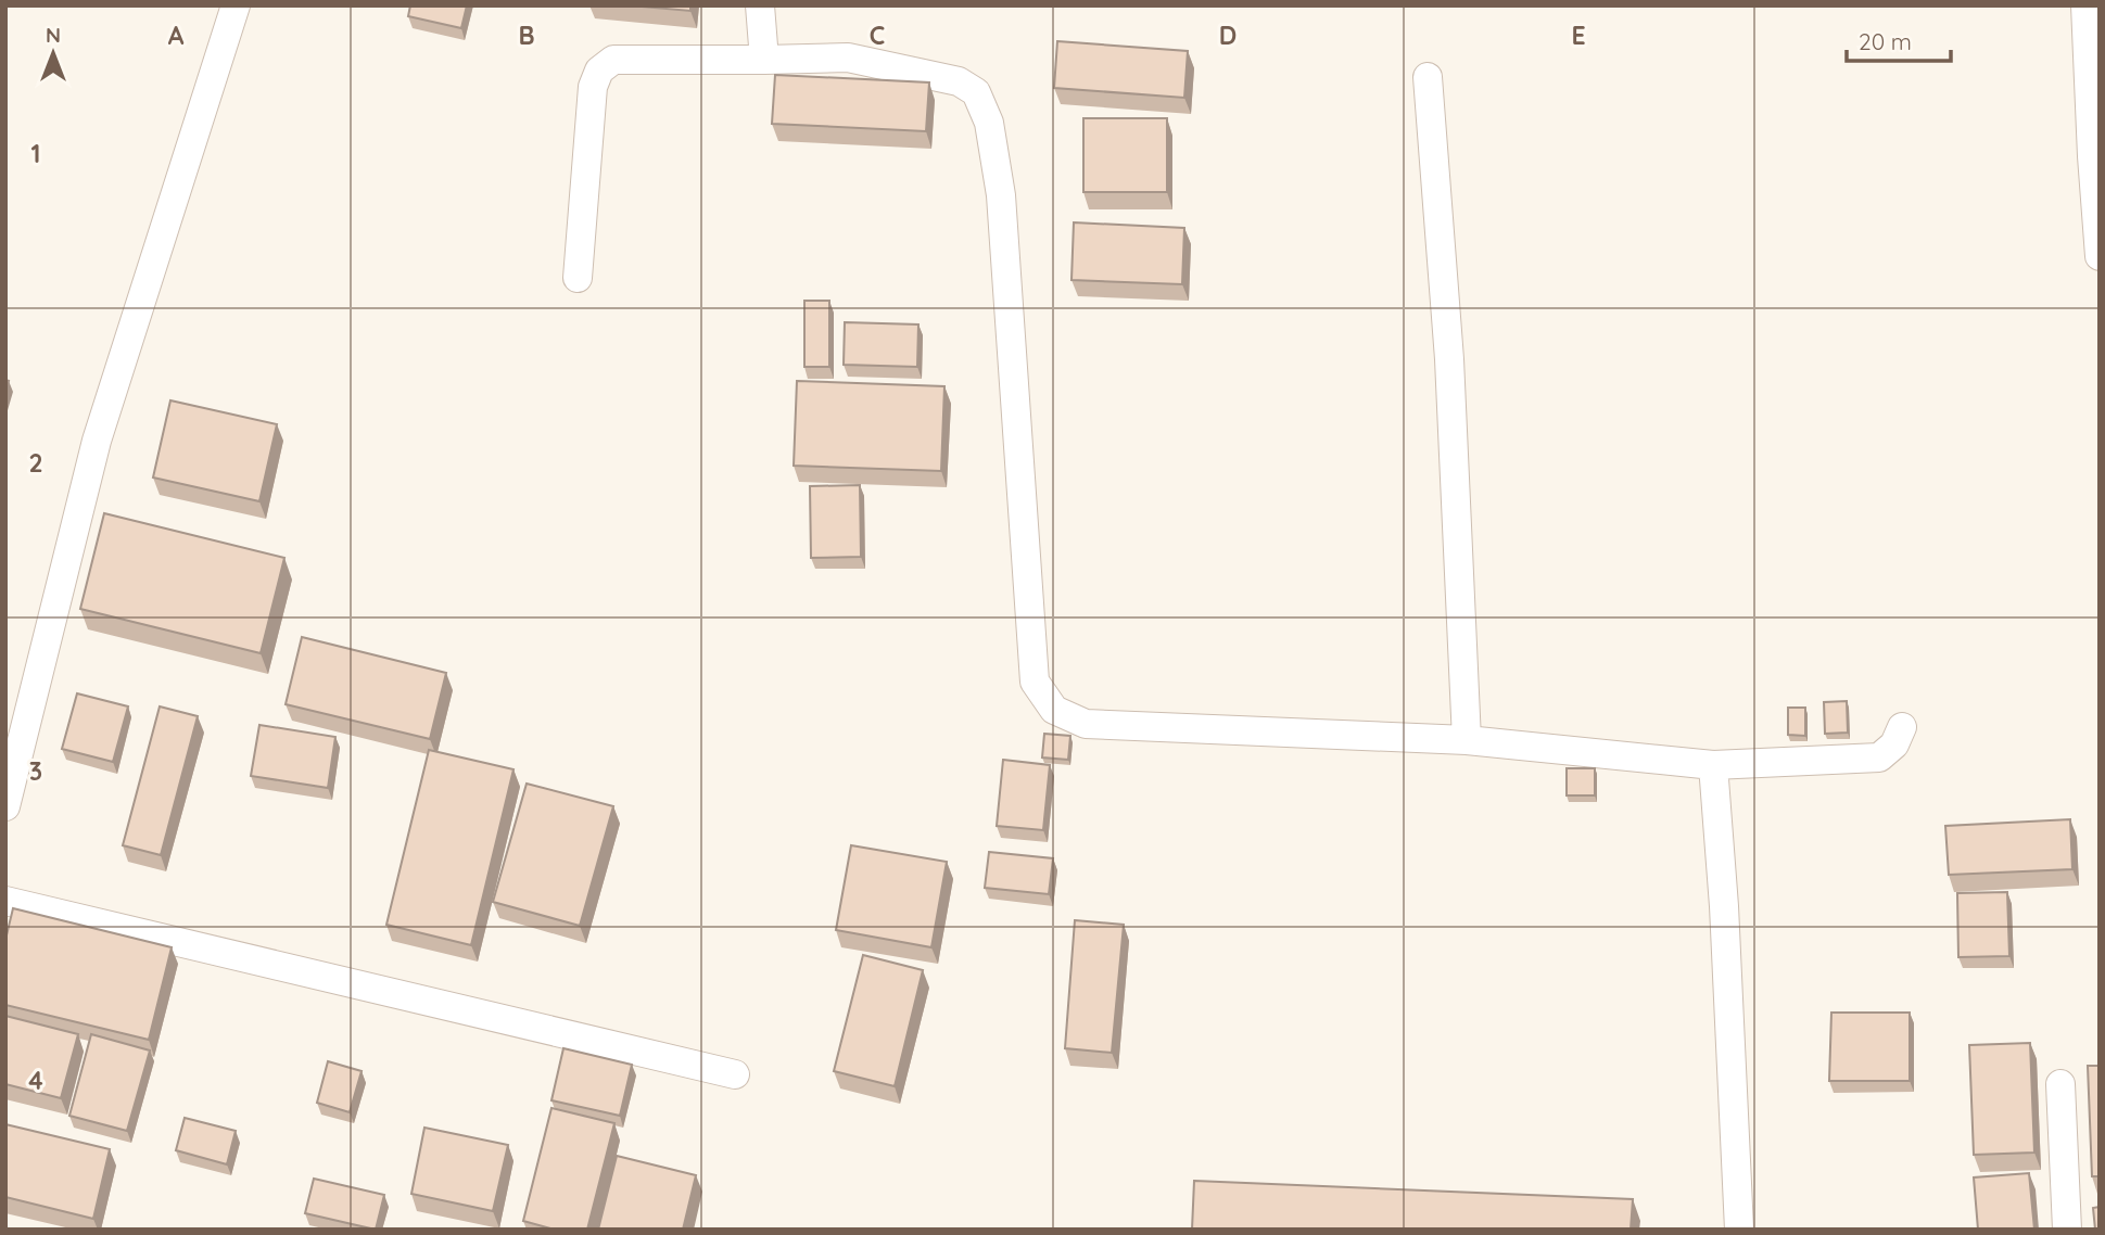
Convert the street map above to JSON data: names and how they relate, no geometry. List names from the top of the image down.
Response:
{
  "scale_bar": "20 m",
  "north": "top",
  "grid": {
    "columns": [
      "A",
      "B",
      "C",
      "D",
      "E"
    ],
    "rows": [
      "1",
      "2",
      "3",
      "4"
    ]
  }
}
